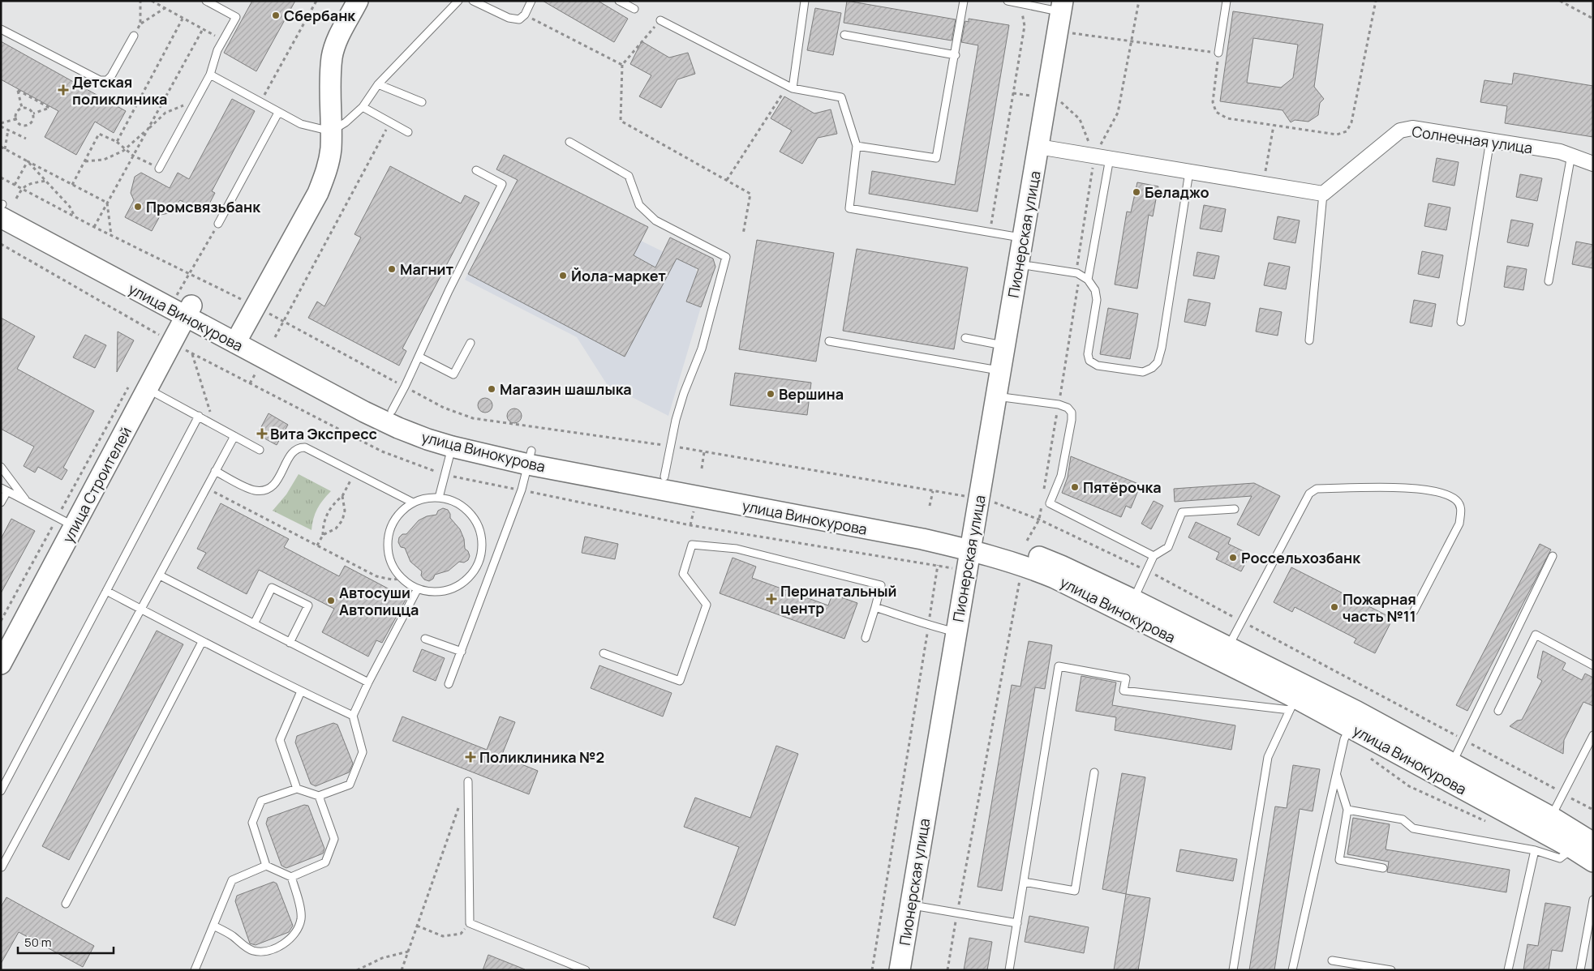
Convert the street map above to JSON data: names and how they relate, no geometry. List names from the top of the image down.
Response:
{
  "streets": {
    "main road": ["Пионерская улица", "улица Винокурова", "улица Строителей"],
    "street": ["Солнечная улица"]
  },
  "crossings": [
    ["Пионерская улица", "улица Винокурова"],
    ["улица Винокурова", "улица Строителей"]
  ],
  "places": {
    "other": [
      "Сбербанк",
      "Беладжо",
      "Промсвязьбанк",
      "Магнит",
      "Йола-маркет",
      "Магазин шашлыка",
      "Вершина",
      "Пятёрочка",
      "Россельхозбанк",
      "Автосуши Автопицца",
      "Пожарная часть №11"
    ],
    "health": [
      "Детская поликлиника",
      "Вита Экспресс",
      "Перинатальный центр",
      "Поликлиника №2"
    ]
  },
  "scale_bar": "50 m"
}
